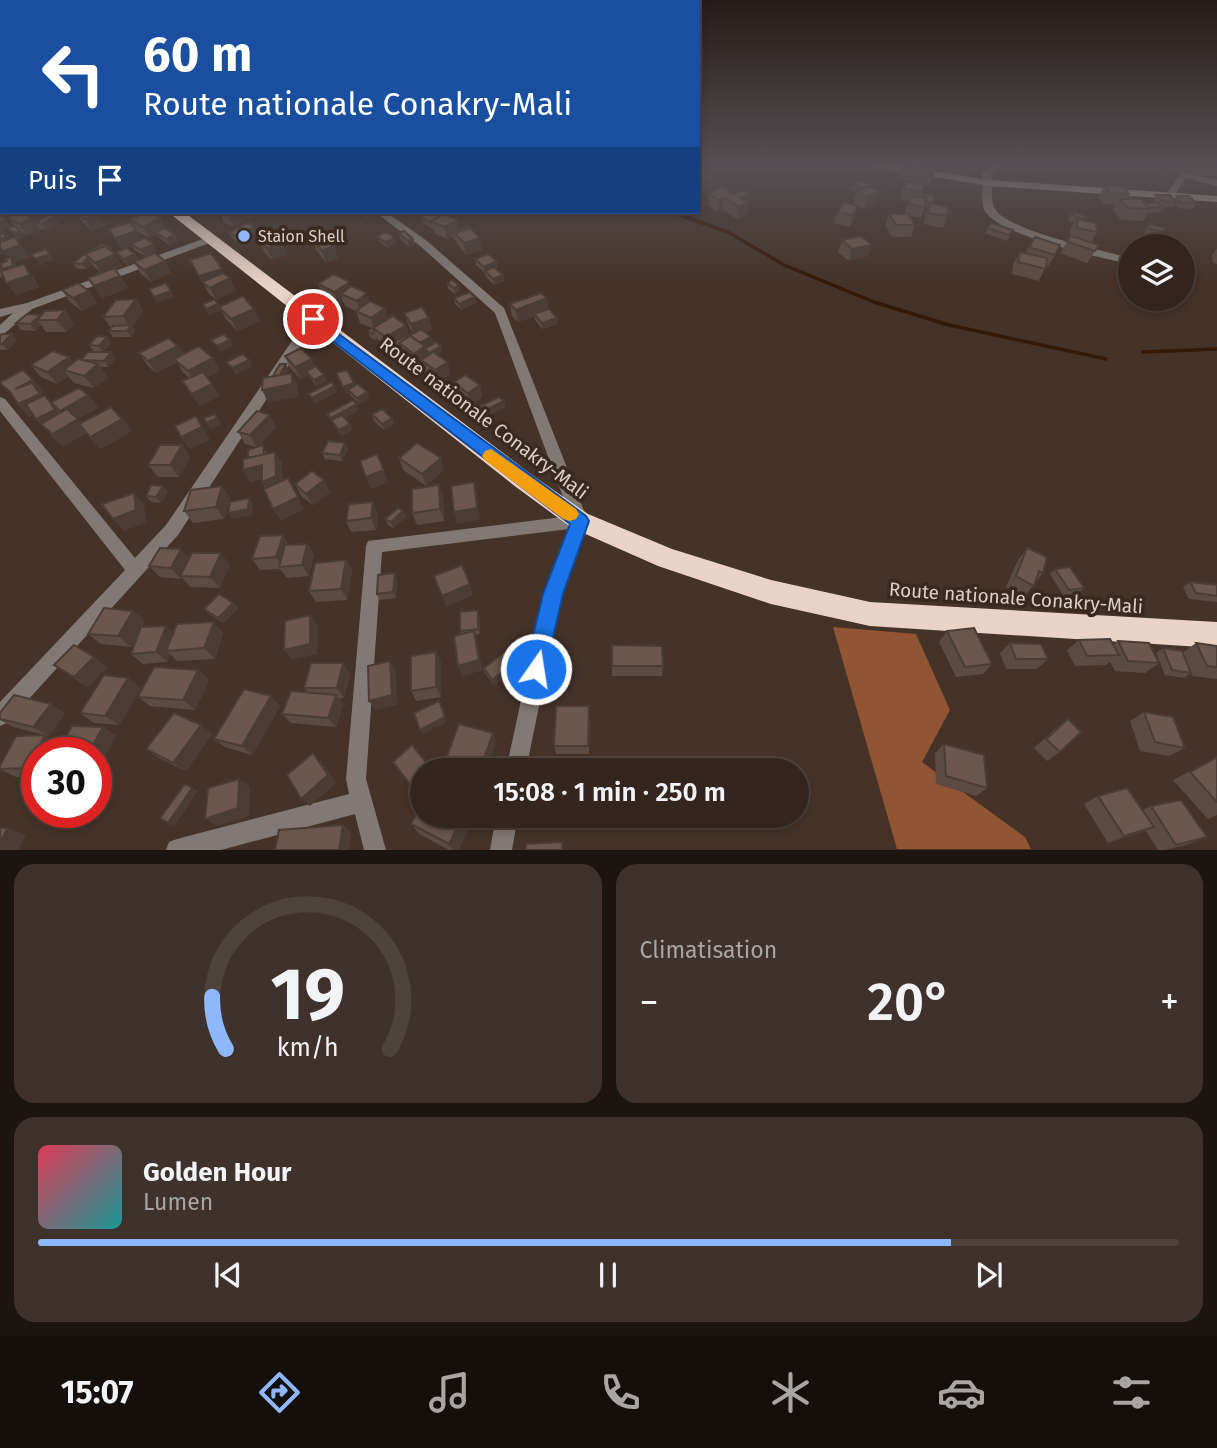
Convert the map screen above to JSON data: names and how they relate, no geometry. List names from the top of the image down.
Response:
{
  "streets": {
    "highway": ["Route nationale Conakry-Mali"]
  },
  "places": ["Staion Shell"],
  "page": {
    "turn": ["60 m", "Route nationale Conakry-Mali"],
    "then": "Puis",
    "limit": "30",
    "trip": "15:08 · 1 min · 250 m",
    "tile": "Climatisation",
    "heat": ["−", "20°", "+"],
    "song": ["Golden Hour", "Lumen"],
    "tabs": "15:07",
    "gauge": ["19", "km/h"]
  }
}
